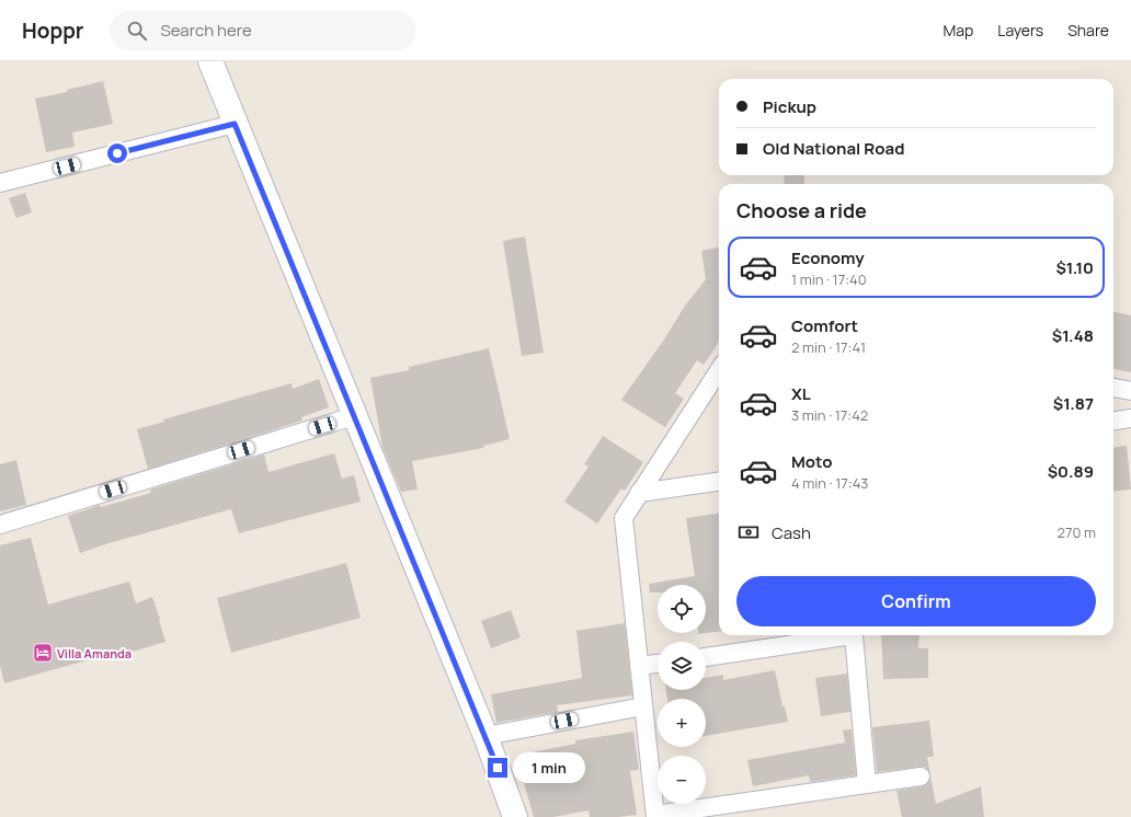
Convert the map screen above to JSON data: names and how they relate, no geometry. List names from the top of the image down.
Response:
{
  "places": {
    "hotel": ["Villa Amanda"]
  },
  "page": {
    "header": "Hoppr",
    "search": "Search here",
    "nav": ["Map", "Layers", "Share"],
    "banner": ["Pickup", "Old National Road"],
    "heading": "Choose a ride",
    "list": [
      {
        "name": "Economy",
        "note": "1 min · 17:40",
        "value": "$1.10"
      },
      {
        "name": "Comfort",
        "note": "2 min · 17:41",
        "value": "$1.48"
      },
      {
        "name": "XL",
        "note": "3 min · 17:42",
        "value": "$1.87"
      },
      {
        "name": "Moto",
        "note": "4 min · 17:43",
        "value": "$0.89"
      }
    ],
    "pay": ["Cash", "270 m"],
    "buttons": "Confirm",
    "map_buttons": ["+", "−"],
    "bubble": "1 min"
  }
}
